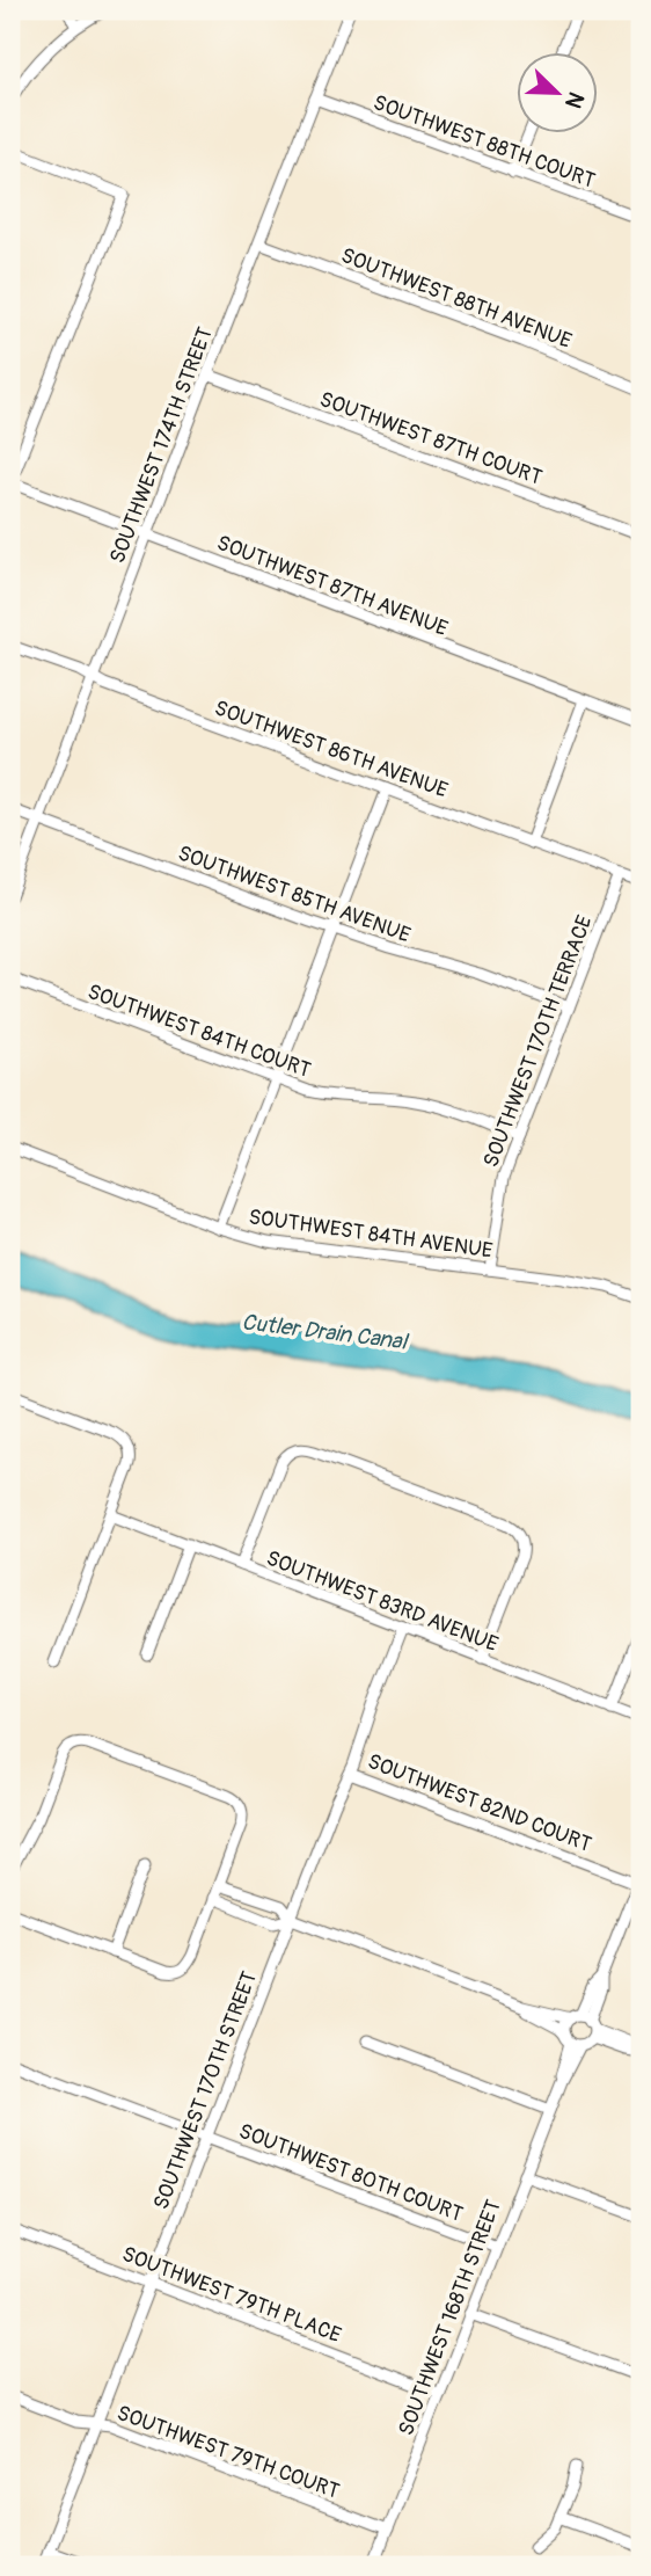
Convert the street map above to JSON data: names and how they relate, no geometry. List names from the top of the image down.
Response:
{
  "streets": {
    "street": [
      "SOUTHWEST 88TH COURT",
      "SOUTHWEST 88TH AVENUE",
      "SOUTHWEST 87TH COURT",
      "SOUTHWEST 174TH STREET",
      "SOUTHWEST 87TH AVENUE",
      "SOUTHWEST 86TH AVENUE",
      "SOUTHWEST 85TH AVENUE",
      "SOUTHWEST 84TH COURT",
      "SOUTHWEST 170TH TERRACE",
      "SOUTHWEST 84TH AVENUE",
      "SOUTHWEST 83RD AVENUE",
      "SOUTHWEST 82ND COURT",
      "SOUTHWEST 170TH STREET",
      "SOUTHWEST 80TH COURT",
      "SOUTHWEST 79TH PLACE",
      "SOUTHWEST 168TH STREET",
      "SOUTHWEST 79TH COURT"
    ]
  },
  "crossings": [
    ["SOUTHWEST 88TH COURT", "SOUTHWEST 174TH STREET"],
    ["SOUTHWEST 88TH AVENUE", "SOUTHWEST 174TH STREET"],
    ["SOUTHWEST 87TH COURT", "SOUTHWEST 174TH STREET"],
    ["SOUTHWEST 174TH STREET", "SOUTHWEST 87TH AVENUE"],
    ["SOUTHWEST 174TH STREET", "SOUTHWEST 86TH AVENUE"],
    ["SOUTHWEST 174TH STREET", "SOUTHWEST 85TH AVENUE"],
    ["SOUTHWEST 86TH AVENUE", "SOUTHWEST 170TH TERRACE"],
    ["SOUTHWEST 85TH AVENUE", "SOUTHWEST 170TH TERRACE"],
    ["SOUTHWEST 84TH COURT", "SOUTHWEST 170TH TERRACE"],
    ["SOUTHWEST 170TH TERRACE", "SOUTHWEST 84TH AVENUE"],
    ["SOUTHWEST 83RD AVENUE", "SOUTHWEST 170TH STREET"],
    ["SOUTHWEST 82ND COURT", "SOUTHWEST 170TH STREET"],
    ["SOUTHWEST 170TH STREET", "SOUTHWEST 80TH COURT"],
    ["SOUTHWEST 170TH STREET", "SOUTHWEST 79TH PLACE"],
    ["SOUTHWEST 170TH STREET", "SOUTHWEST 79TH COURT"],
    ["SOUTHWEST 80TH COURT", "SOUTHWEST 168TH STREET"],
    ["SOUTHWEST 79TH PLACE", "SOUTHWEST 168TH STREET"],
    ["SOUTHWEST 168TH STREET", "SOUTHWEST 79TH COURT"]
  ],
  "water": ["Cutler Drain Canal"],
  "north": "bottom right"
}
